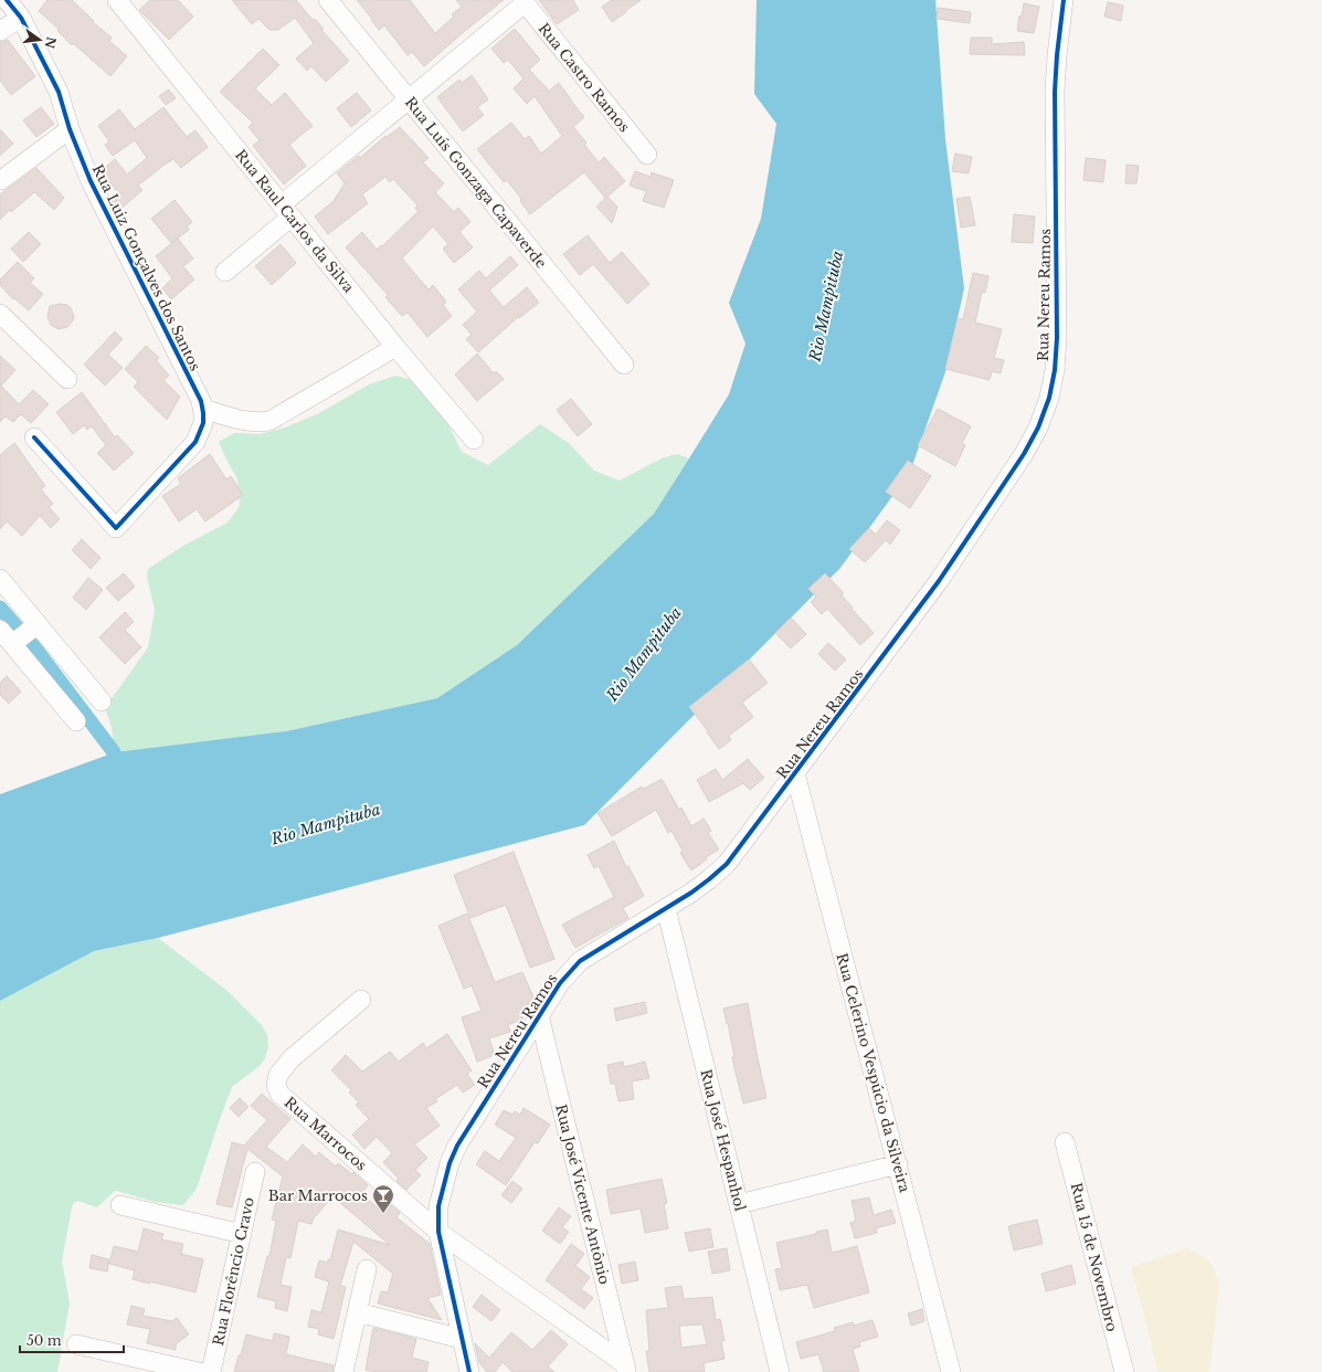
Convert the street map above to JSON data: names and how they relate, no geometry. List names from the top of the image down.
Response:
{
  "streets": {
    "street": [
      "Rua Castro Ramos",
      "Rua Luís Gonzaga Capaverde",
      "Rua Raul Carlos da Silva",
      "Rua Luiz Gonçalves dos Santos",
      "Rua Nereu Ramos",
      "Rua Celerino Vespúcio da Silveira",
      "Rua Marrocos",
      "Rua José Hespanhol",
      "Rua José Vicente Antônio",
      "Rua 15 de Novembro",
      "Rua Florêncio Cravo"
    ]
  },
  "crossings": [
    ["Rua Nereu Ramos", "Rua Celerino Vespúcio da Silveira"],
    ["Rua Nereu Ramos", "Rua Marrocos"],
    ["Rua Nereu Ramos", "Rua José Hespanhol"],
    ["Rua Nereu Ramos", "Rua José Vicente Antônio"],
    ["Rua Marrocos", "Rua José Vicente Antônio"]
  ],
  "water": ["Rio Mampituba"],
  "places": {
    "bar": ["Bar Marrocos"]
  },
  "scale_bar": "50 m",
  "north": "right"
}
